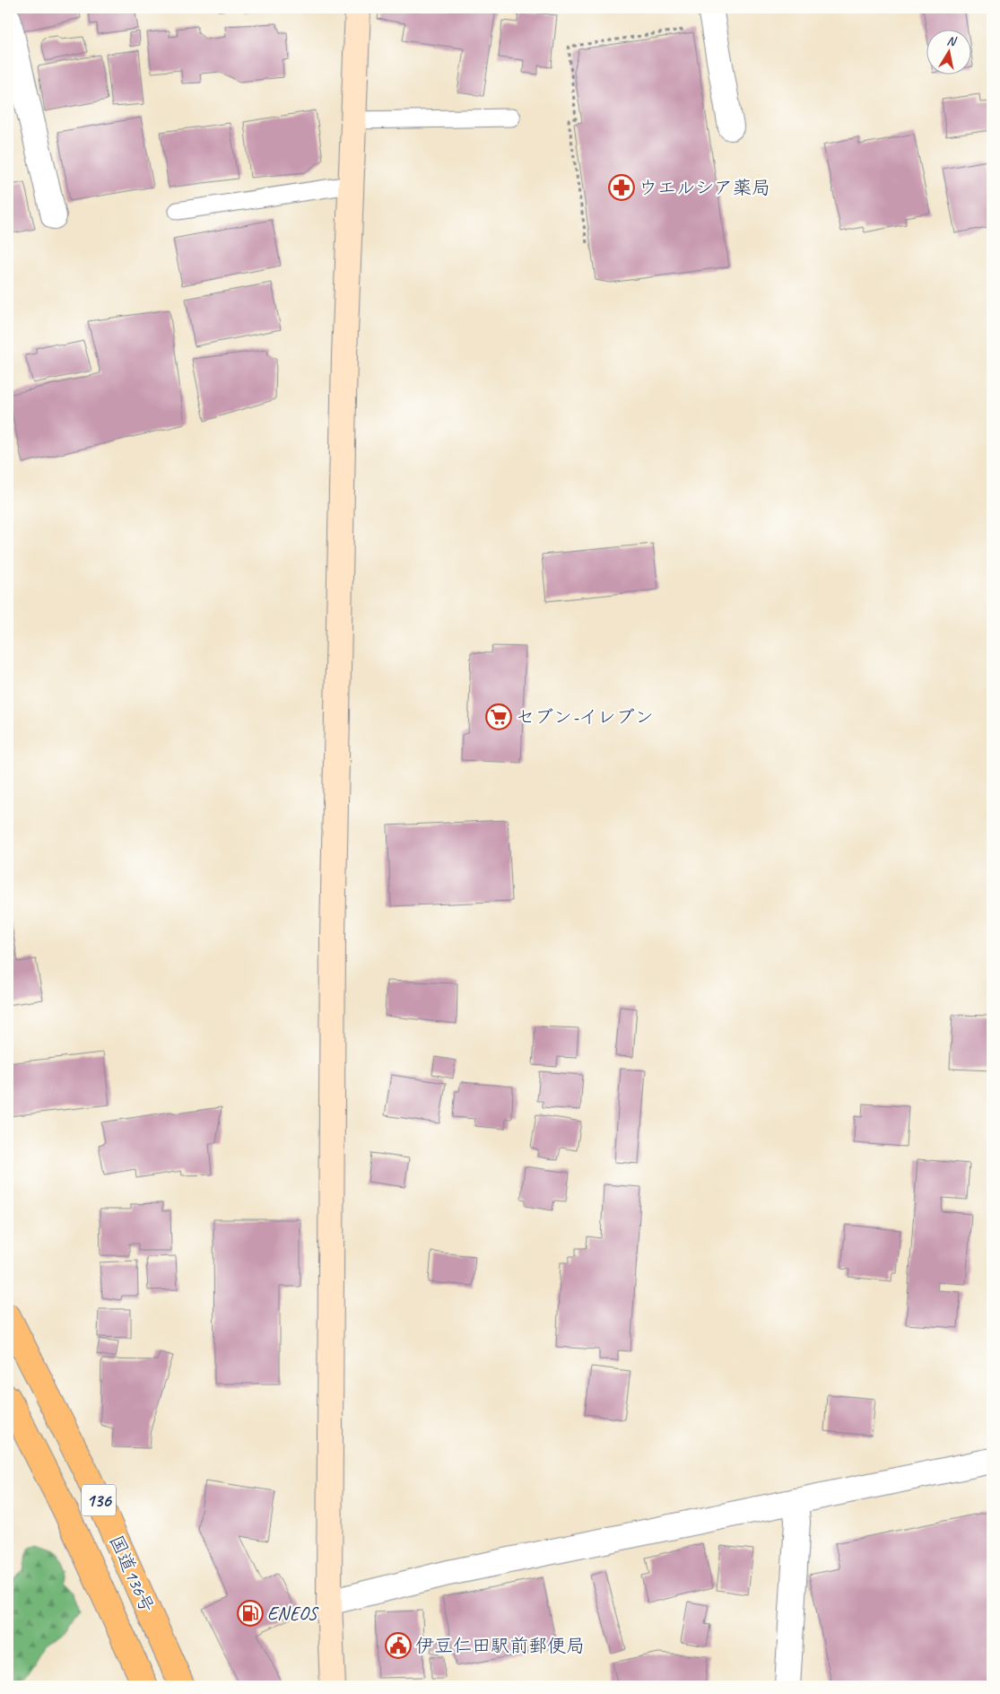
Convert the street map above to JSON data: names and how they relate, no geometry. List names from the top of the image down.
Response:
{
  "streets": {
    "highway": ["136", "国道136号"]
  },
  "places": {
    "pharmacy": ["ウエルシア薬局"],
    "supermarket": ["セブン-イレブン"],
    "fuel station": ["ENEOS"],
    "public building": ["伊豆仁田駅前郵便局"]
  },
  "north": "top"
}
